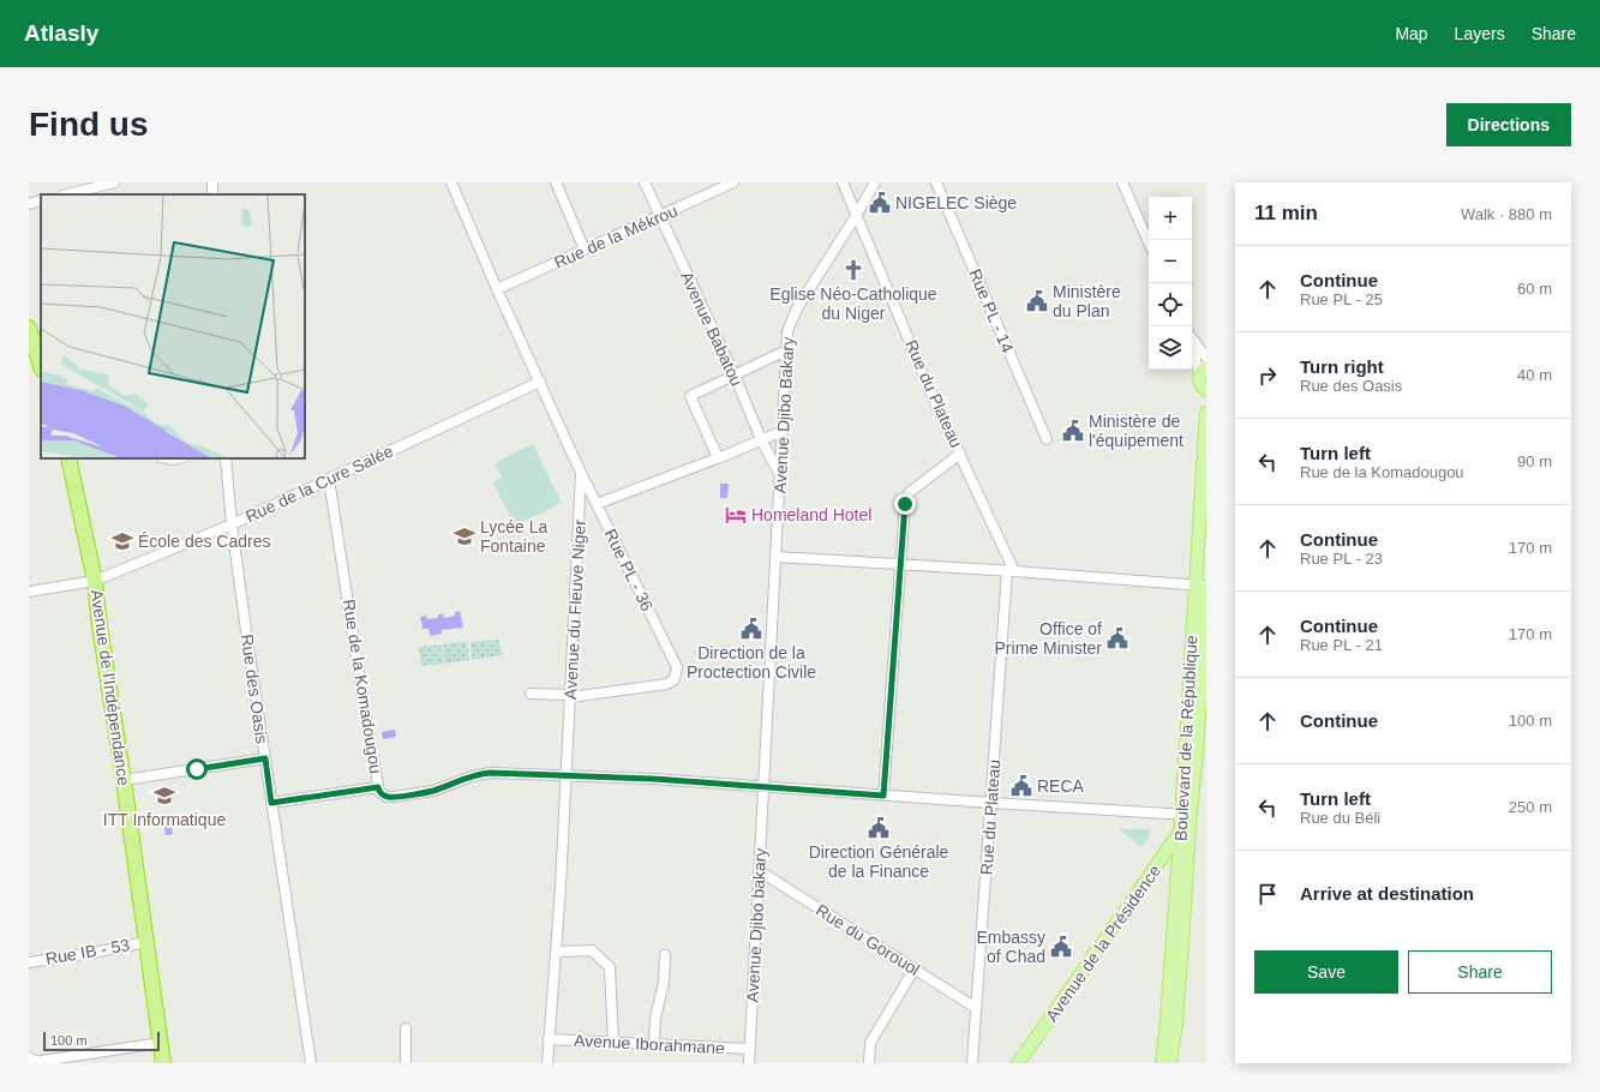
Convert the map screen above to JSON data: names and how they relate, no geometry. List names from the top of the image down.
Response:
{
  "streets": {
    "highway": ["Avenue de l'Indépendance"],
    "main road": ["Boulevard de la République", "Avenue de la Présidence"],
    "street": [
      "Rue de la Mékrou",
      "Rue PL - 14",
      "Avenue Babatou",
      "Rue du Plateau",
      "Avenue Djibo Bakary",
      "Rue de la Cure Salée",
      "Rue PL - 36",
      "Avenue du Fleuve Niger",
      "Rue de la Komadougou",
      "Rue des Oasis",
      "Avenue Djibo bakary",
      "Rue du Gorouol",
      "Rue IB - 53",
      "Avenue Iborahmane"
    ]
  },
  "crossings": [
    ["Rue de la Mékrou", "Avenue Babatou"],
    ["Rue de la Mékrou", "Avenue du Fleuve Niger"],
    ["Avenue Babatou", "Avenue Djibo Bakary"],
    ["Rue du Plateau", "Avenue Djibo Bakary"],
    ["Rue du Plateau", "Rue du Gorouol"],
    ["Avenue Djibo Bakary", "Avenue Djibo bakary"],
    ["Rue de la Cure Salée", "Avenue du Fleuve Niger"],
    ["Rue de la Cure Salée", "Rue de la Komadougou"],
    ["Rue de la Cure Salée", "Avenue de l'Indépendance"],
    ["Rue de la Cure Salée", "Rue des Oasis"],
    ["Rue PL - 36", "Avenue du Fleuve Niger"],
    ["Avenue du Fleuve Niger", "Avenue Iborahmane"],
    ["Rue de la Komadougou", "Rue des Oasis"],
    ["Avenue de l'Indépendance", "Rue IB - 53"],
    ["Boulevard de la République", "Avenue de la Présidence"],
    ["Avenue Djibo bakary", "Rue du Gorouol"],
    ["Avenue Djibo bakary", "Avenue Iborahmane"]
  ],
  "places": {
    "public building": [
      "NIGELEC Siège",
      "Ministère du Plan",
      "Ministère de l'équipement",
      "Direction de la Proctection Civile",
      "Office of Prime Minister",
      "RECA",
      "Direction Générale de la Finance",
      "Embassy of Chad"
    ],
    "church": ["Eglise Néo-Catholique du Niger"],
    "hotel": ["Homeland Hotel"],
    "school or university": ["Lycée La Fontaine", "École des Cadres", "ITT Informatique"]
  },
  "scale_bar": "100 m",
  "page": {
    "header": "Atlasly",
    "nav": ["Map", "Layers", "Share"],
    "buttons": [
      "Directions",
      ["Save", "Share"]
    ],
    "title": "Find us",
    "heading": ["11 min", "Walk · 880 m"],
    "map_buttons": ["+", "−"],
    "list": [
      ["Continue", "Rue PL - 25", "60 m"],
      ["Turn right", "Rue des Oasis", "40 m"],
      ["Turn left", "Rue de la Komadougou", "90 m"],
      ["Continue", "Rue PL - 23", "170 m"],
      ["Continue", "Rue PL - 21", "170 m"],
      ["Continue", "100 m"],
      ["Turn left", "Rue du Béli", "250 m"],
      "Arrive at destination"
    ],
    "scale": "100 m"
  }
}
